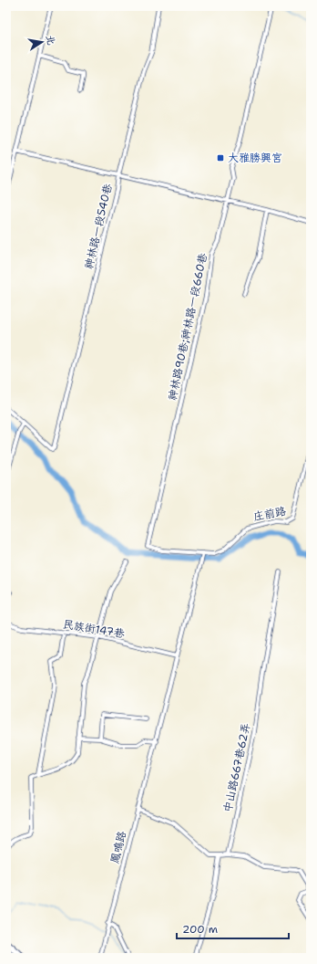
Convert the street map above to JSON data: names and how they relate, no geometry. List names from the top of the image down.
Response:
{
  "streets": {
    "street": [
      "神林路一段540巷",
      "神林路90巷;神林路一段660巷",
      "庄前路",
      "民族街147巷",
      "中山路667巷62弄",
      "鳳鳴路"
    ]
  },
  "crossings": [
    ["神林路90巷;神林路一段660巷", "庄前路"],
    ["神林路90巷;神林路一段660巷", "鳳鳴路"],
    ["庄前路", "鳳鳴路"],
    ["民族街147巷", "鳳鳴路"]
  ],
  "places": {
    "transit": ["大雅勝興宮"]
  },
  "scale_bar": "200 m",
  "north": "right"
}
